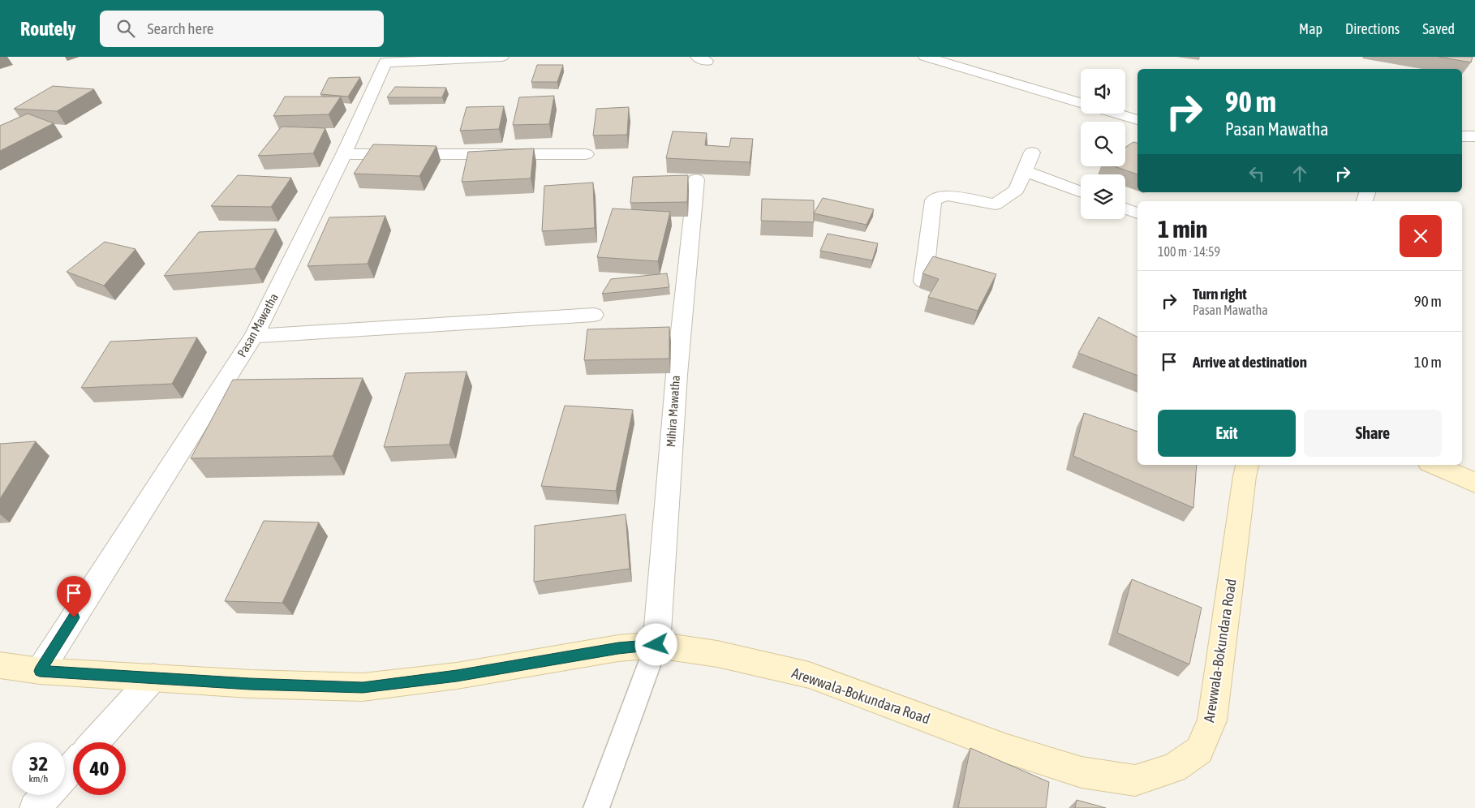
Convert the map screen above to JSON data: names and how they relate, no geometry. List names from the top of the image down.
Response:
{
  "streets": {
    "street": ["Pasan Mawatha", "Mihira Mawatha", "Arewwala-Bokundara Road"]
  },
  "crossings": [
    ["Pasan Mawatha", "Arewwala-Bokundara Road"],
    ["Mihira Mawatha", "Arewwala-Bokundara Road"]
  ],
  "page": {
    "header": "Routely",
    "search": "Search here",
    "nav": ["Map", "Directions", "Saved"],
    "turn": ["90 m", "Pasan Mawatha"],
    "heading": ["1 min", "100 m · 14:59"],
    "list": [
      {
        "name": "Turn right",
        "note": "Pasan Mawatha",
        "value": "90 m"
      },
      {
        "name": "Arrive at destination",
        "value": "10 m"
      }
    ],
    "buttons": ["Exit", "Share"],
    "speed": "32 km/h",
    "limit": "40"
  }
}
